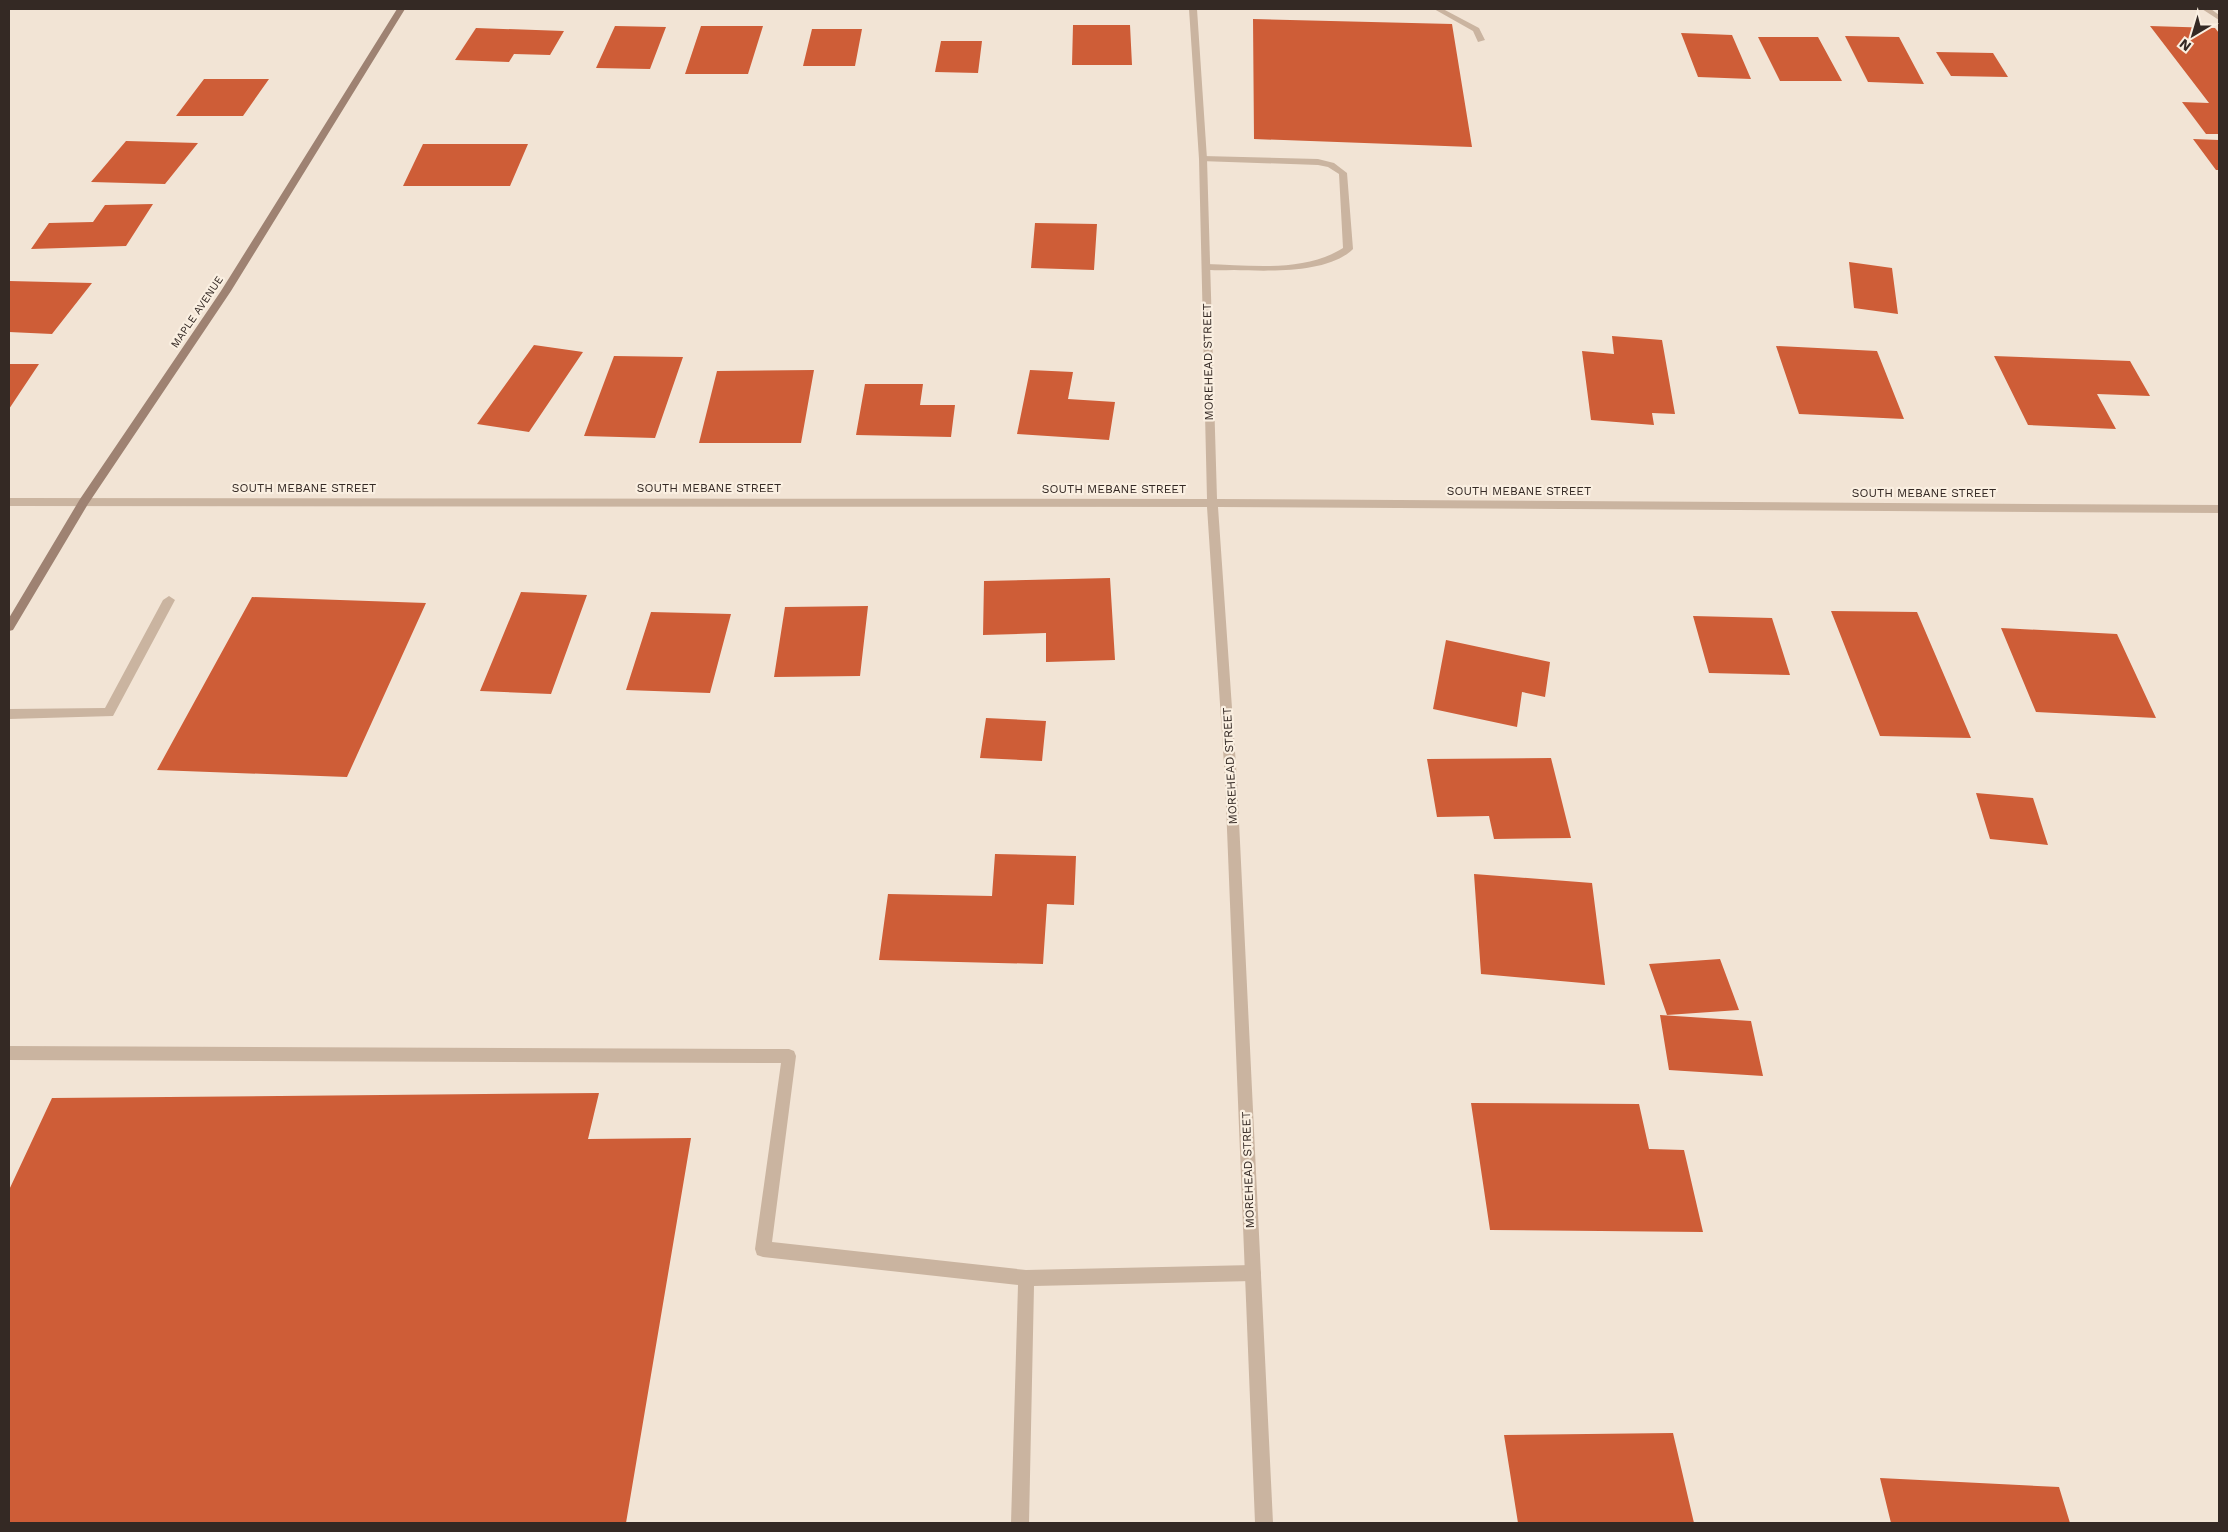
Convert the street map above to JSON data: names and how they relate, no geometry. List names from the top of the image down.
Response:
{
  "streets": {
    "main road": ["MAPLE AVENUE"],
    "street": ["MOREHEAD STREET", "SOUTH MEBANE STREET"]
  },
  "crossings": [
    ["MAPLE AVENUE", "SOUTH MEBANE STREET"],
    ["MOREHEAD STREET", "SOUTH MEBANE STREET"]
  ],
  "north": "bottom left"
}
